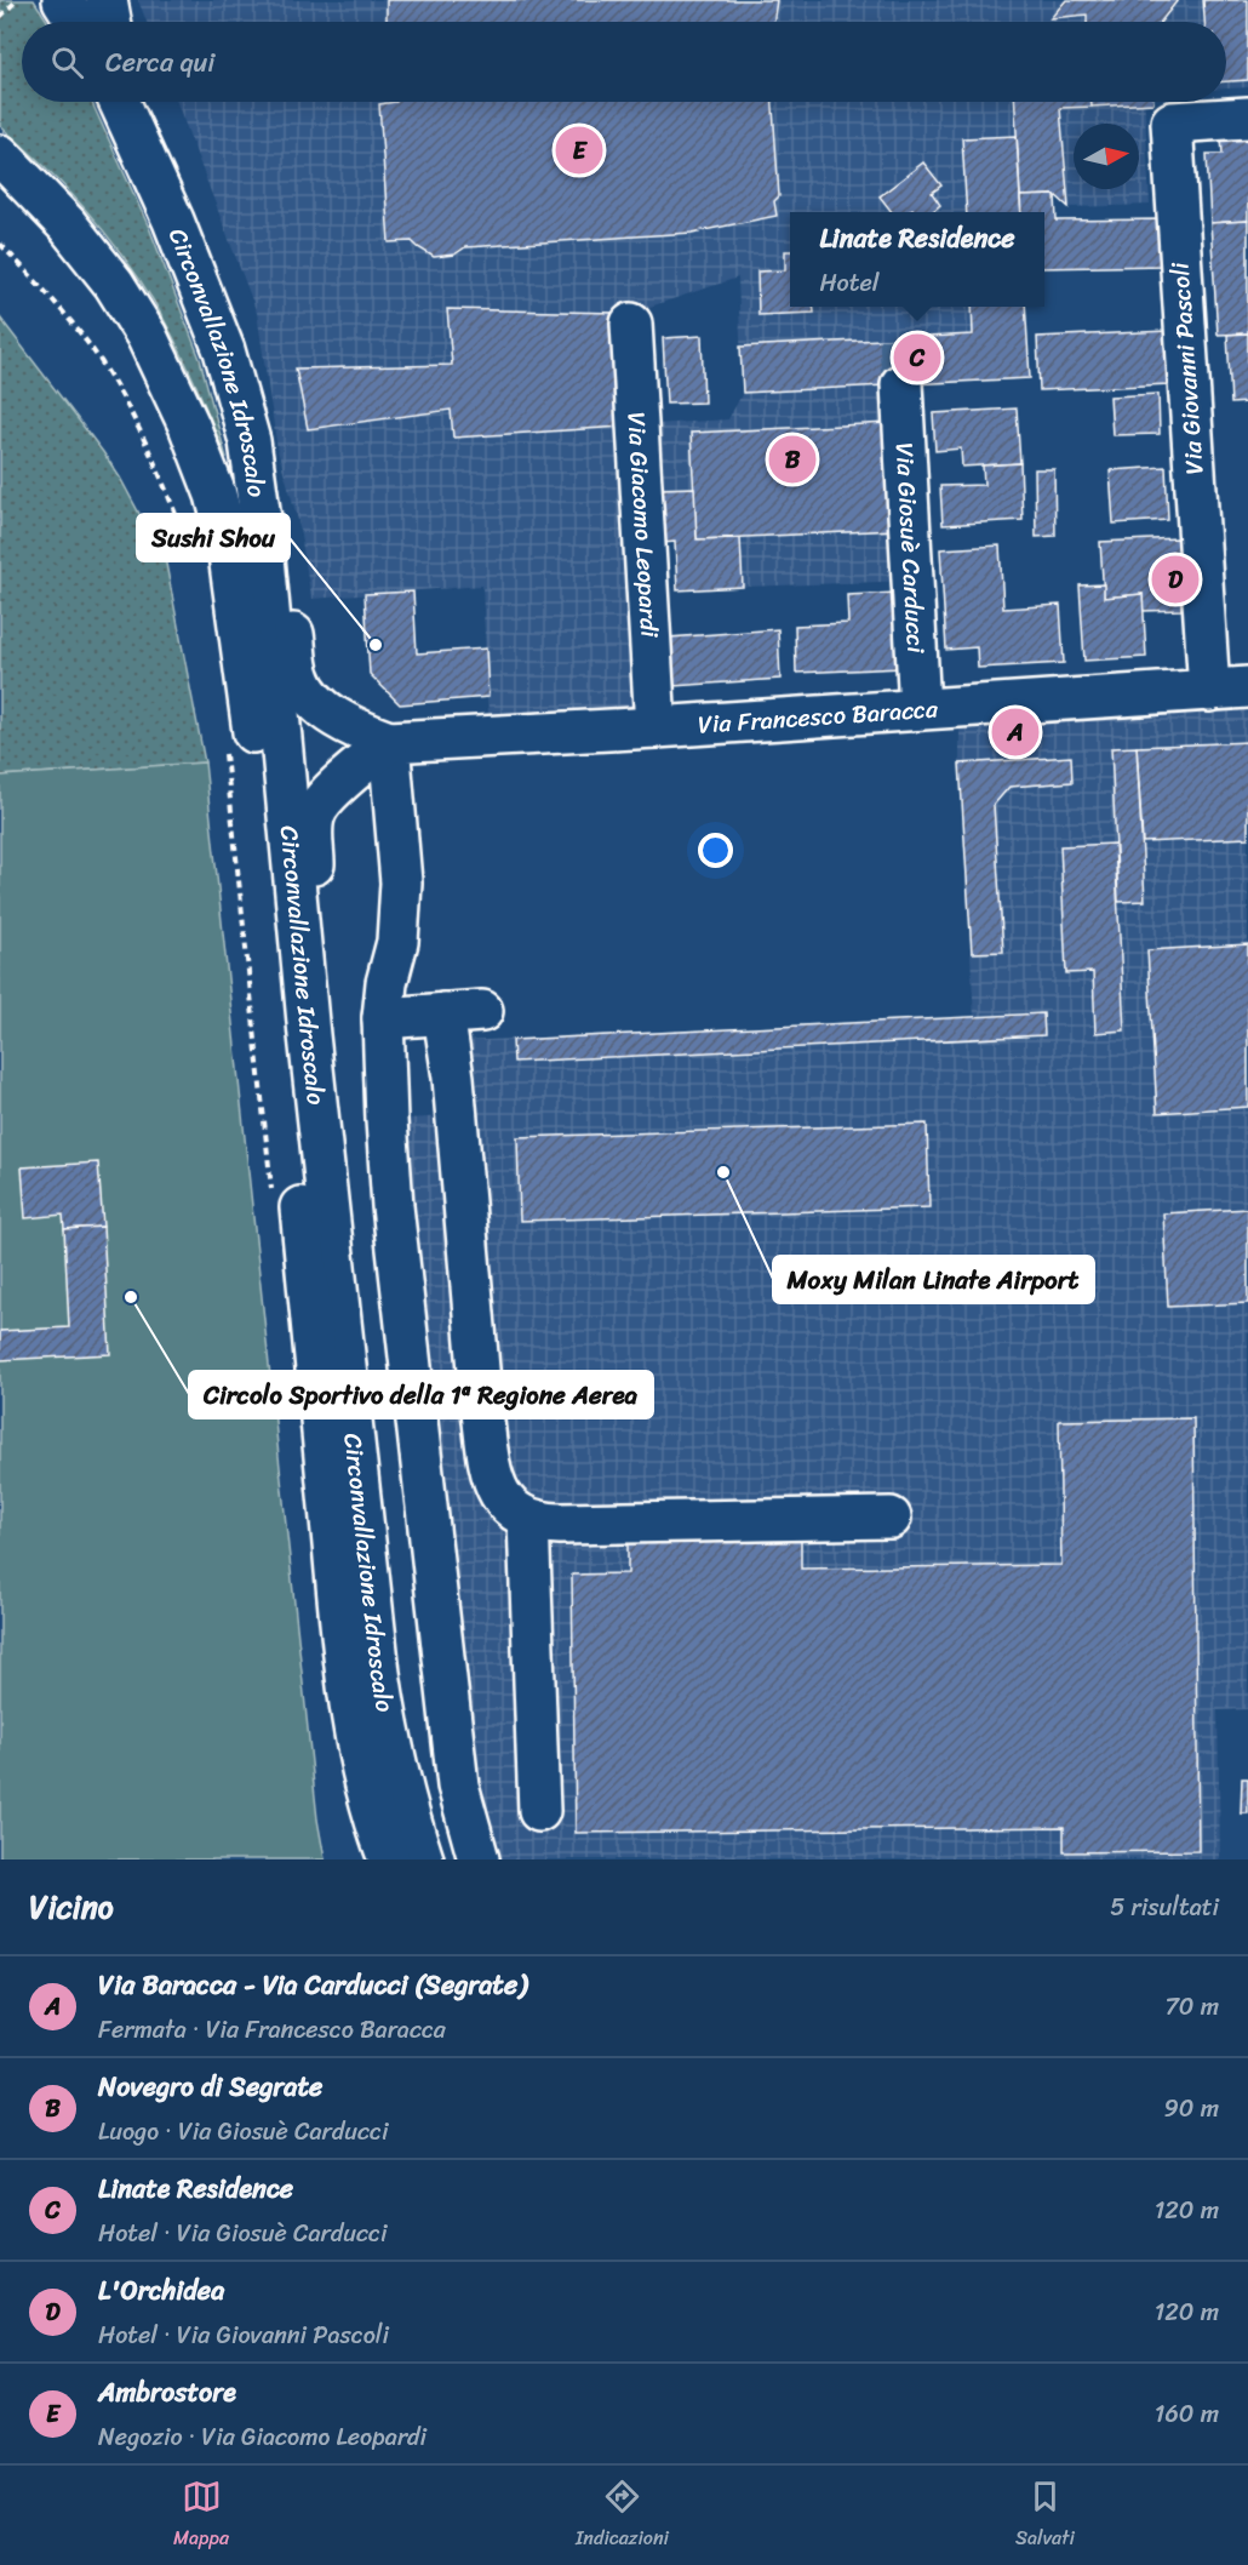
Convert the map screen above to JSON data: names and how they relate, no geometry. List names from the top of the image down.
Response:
{
  "streets": {
    "main road": [
      "Circonvallazione Idroscalo",
      "Via Giovanni Pascoli",
      "Via Giacomo Leopardi",
      "Via Giosuè Carducci",
      "Via Francesco Baracca"
    ]
  },
  "crossings": [
    ["Via Giovanni Pascoli", "Via Francesco Baracca"],
    ["Via Giacomo Leopardi", "Via Francesco Baracca"],
    ["Via Giosuè Carducci", "Via Francesco Baracca"]
  ],
  "places": ["Sushi Shou", "Moxy Milan Linate Airport", "Circolo Sportivo della 1ª Regione Aerea"],
  "north": "right",
  "page": {
    "search": "Cerca qui",
    "pins": [
      "E",
      "C",
      "B",
      "D",
      "A"
    ],
    "popup": ["Linate Residence", "Hotel"],
    "heading": ["Vicino", "5 risultati"],
    "list": [
      {
        "mark": "A",
        "name": "Via Baracca - Via Carducci (Segrate)",
        "note": "Fermata · Via Francesco Baracca",
        "value": "70 m"
      },
      {
        "mark": "B",
        "name": "Novegro di Segrate",
        "note": "Luogo · Via Giosuè Carducci",
        "value": "90 m"
      },
      {
        "mark": "C",
        "name": "Linate Residence",
        "note": "Hotel · Via Giosuè Carducci",
        "value": "120 m"
      },
      {
        "mark": "D",
        "name": "L'Orchidea",
        "note": "Hotel · Via Giovanni Pascoli",
        "value": "120 m"
      },
      {
        "mark": "E",
        "name": "Ambrostore",
        "note": "Negozio · Via Giacomo Leopardi",
        "value": "160 m"
      }
    ],
    "nav": ["Mappa", "Indicazioni", "Salvati"]
  }
}
